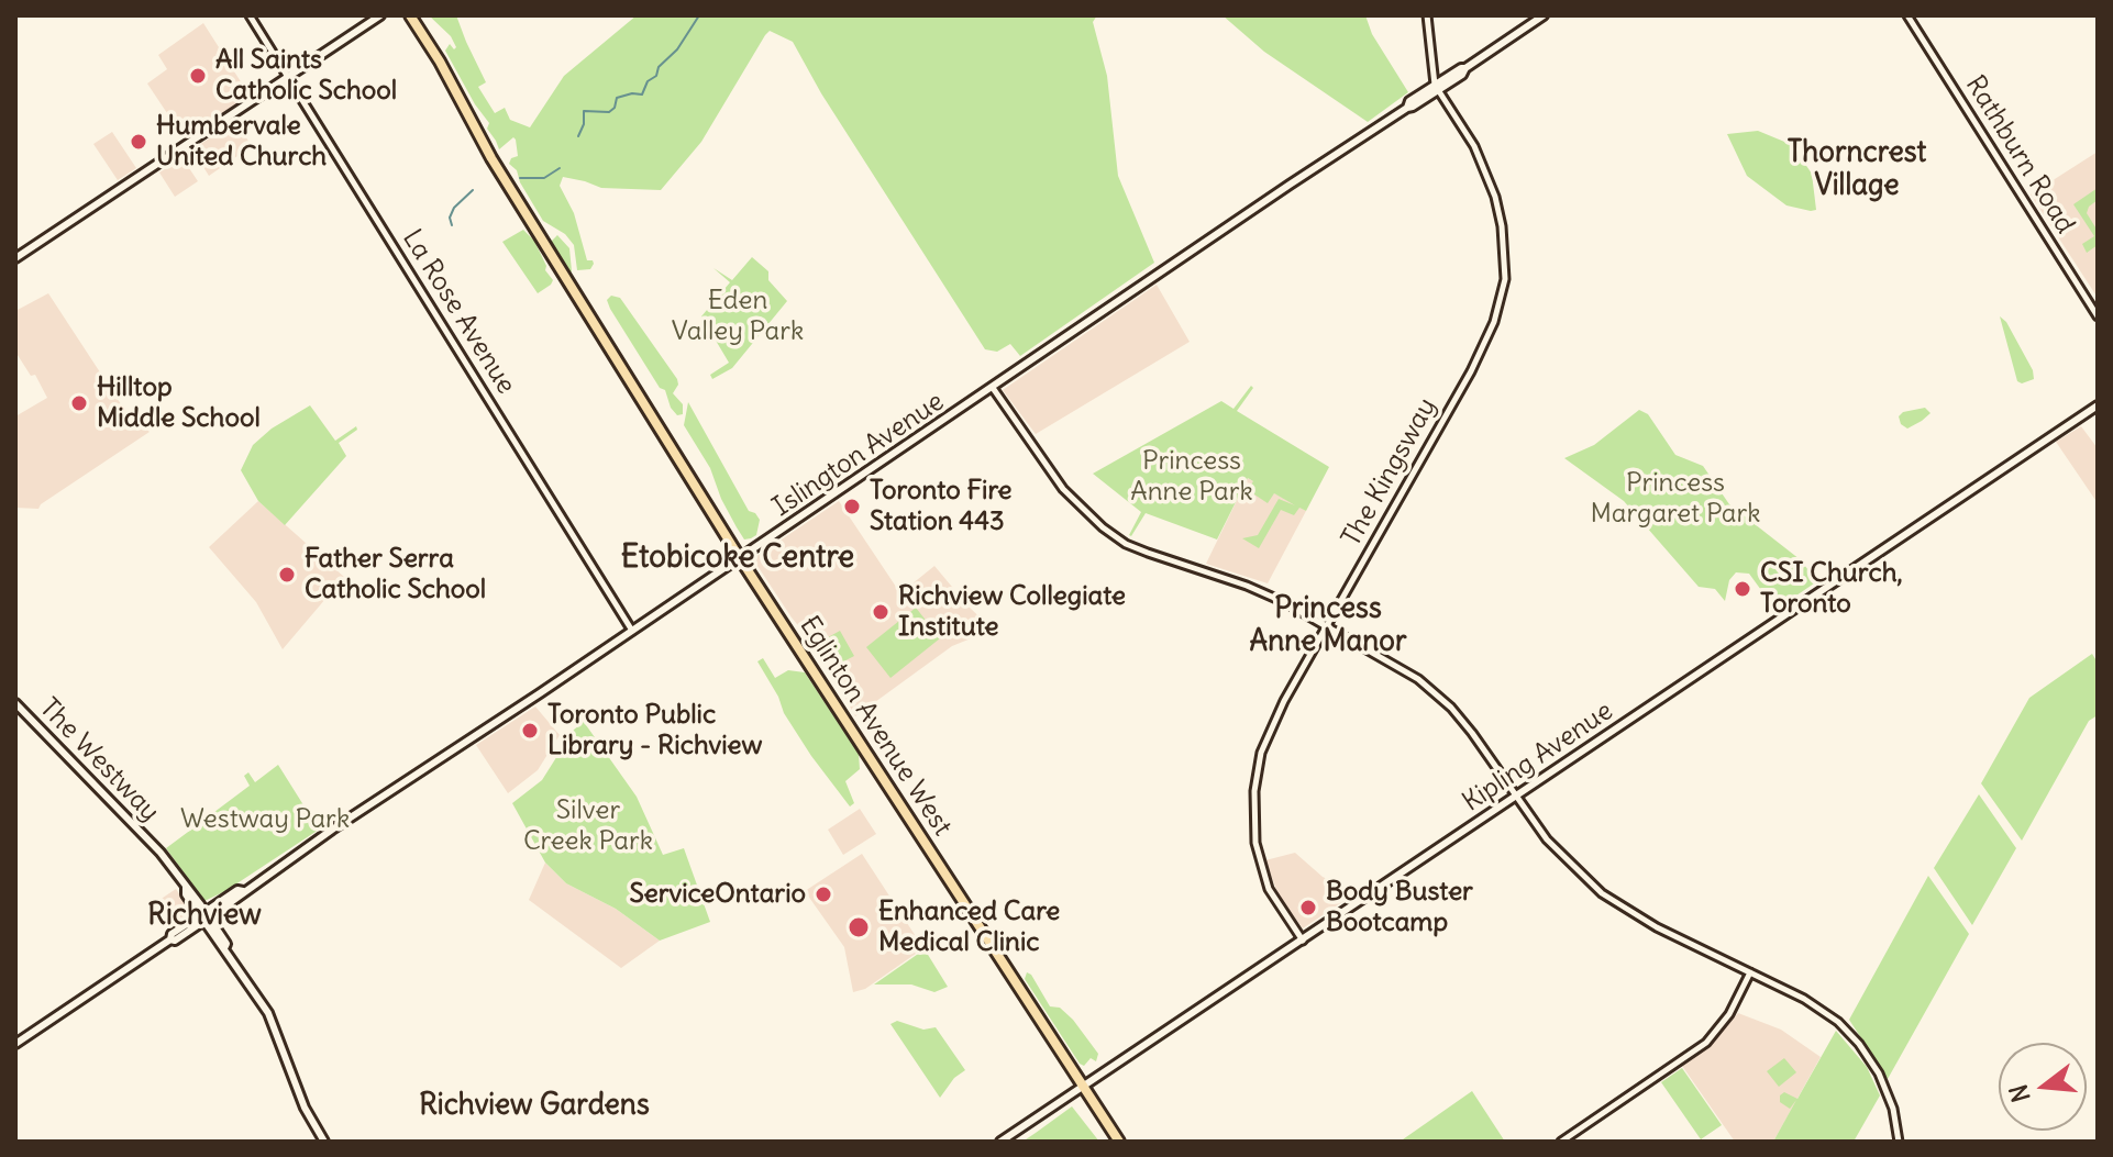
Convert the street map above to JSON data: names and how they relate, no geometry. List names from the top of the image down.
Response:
{
  "streets": {
    "main road": [
      "Islington Avenue",
      "Eglinton Avenue West",
      "Kipling Avenue",
      "The Westway"
    ],
    "street": ["Rathburn Road", "La Rose Avenue", "The Kingsway"]
  },
  "crossings": [
    ["La Rose Avenue", "Islington Avenue"],
    ["Islington Avenue", "The Kingsway"],
    ["Islington Avenue", "Eglinton Avenue West"],
    ["Islington Avenue", "The Westway"],
    ["The Kingsway", "Kipling Avenue"],
    ["Eglinton Avenue West", "Kipling Avenue"]
  ],
  "districts": [
    "Thorncrest Village",
    "Etobicoke Centre",
    "Princess Anne Manor",
    "Richview",
    "Richview Gardens"
  ],
  "parks": [
    "Eden Valley Park",
    "Princess Anne Park",
    "Princess Margaret Park",
    "Silver Creek Park",
    "Westway Park"
  ],
  "places": [
    "All Saints Catholic School",
    "Humbervale United Church",
    "Hilltop Middle School",
    "Toronto Fire Station 443",
    "Father Serra Catholic School",
    "CSI Church, Toronto",
    "Richview Collegiate Institute",
    "Toronto Public Library - Richview",
    "ServiceOntario",
    "Body Buster Bootcamp",
    "Enhanced Care Medical Clinic"
  ],
  "north": "left"
}
